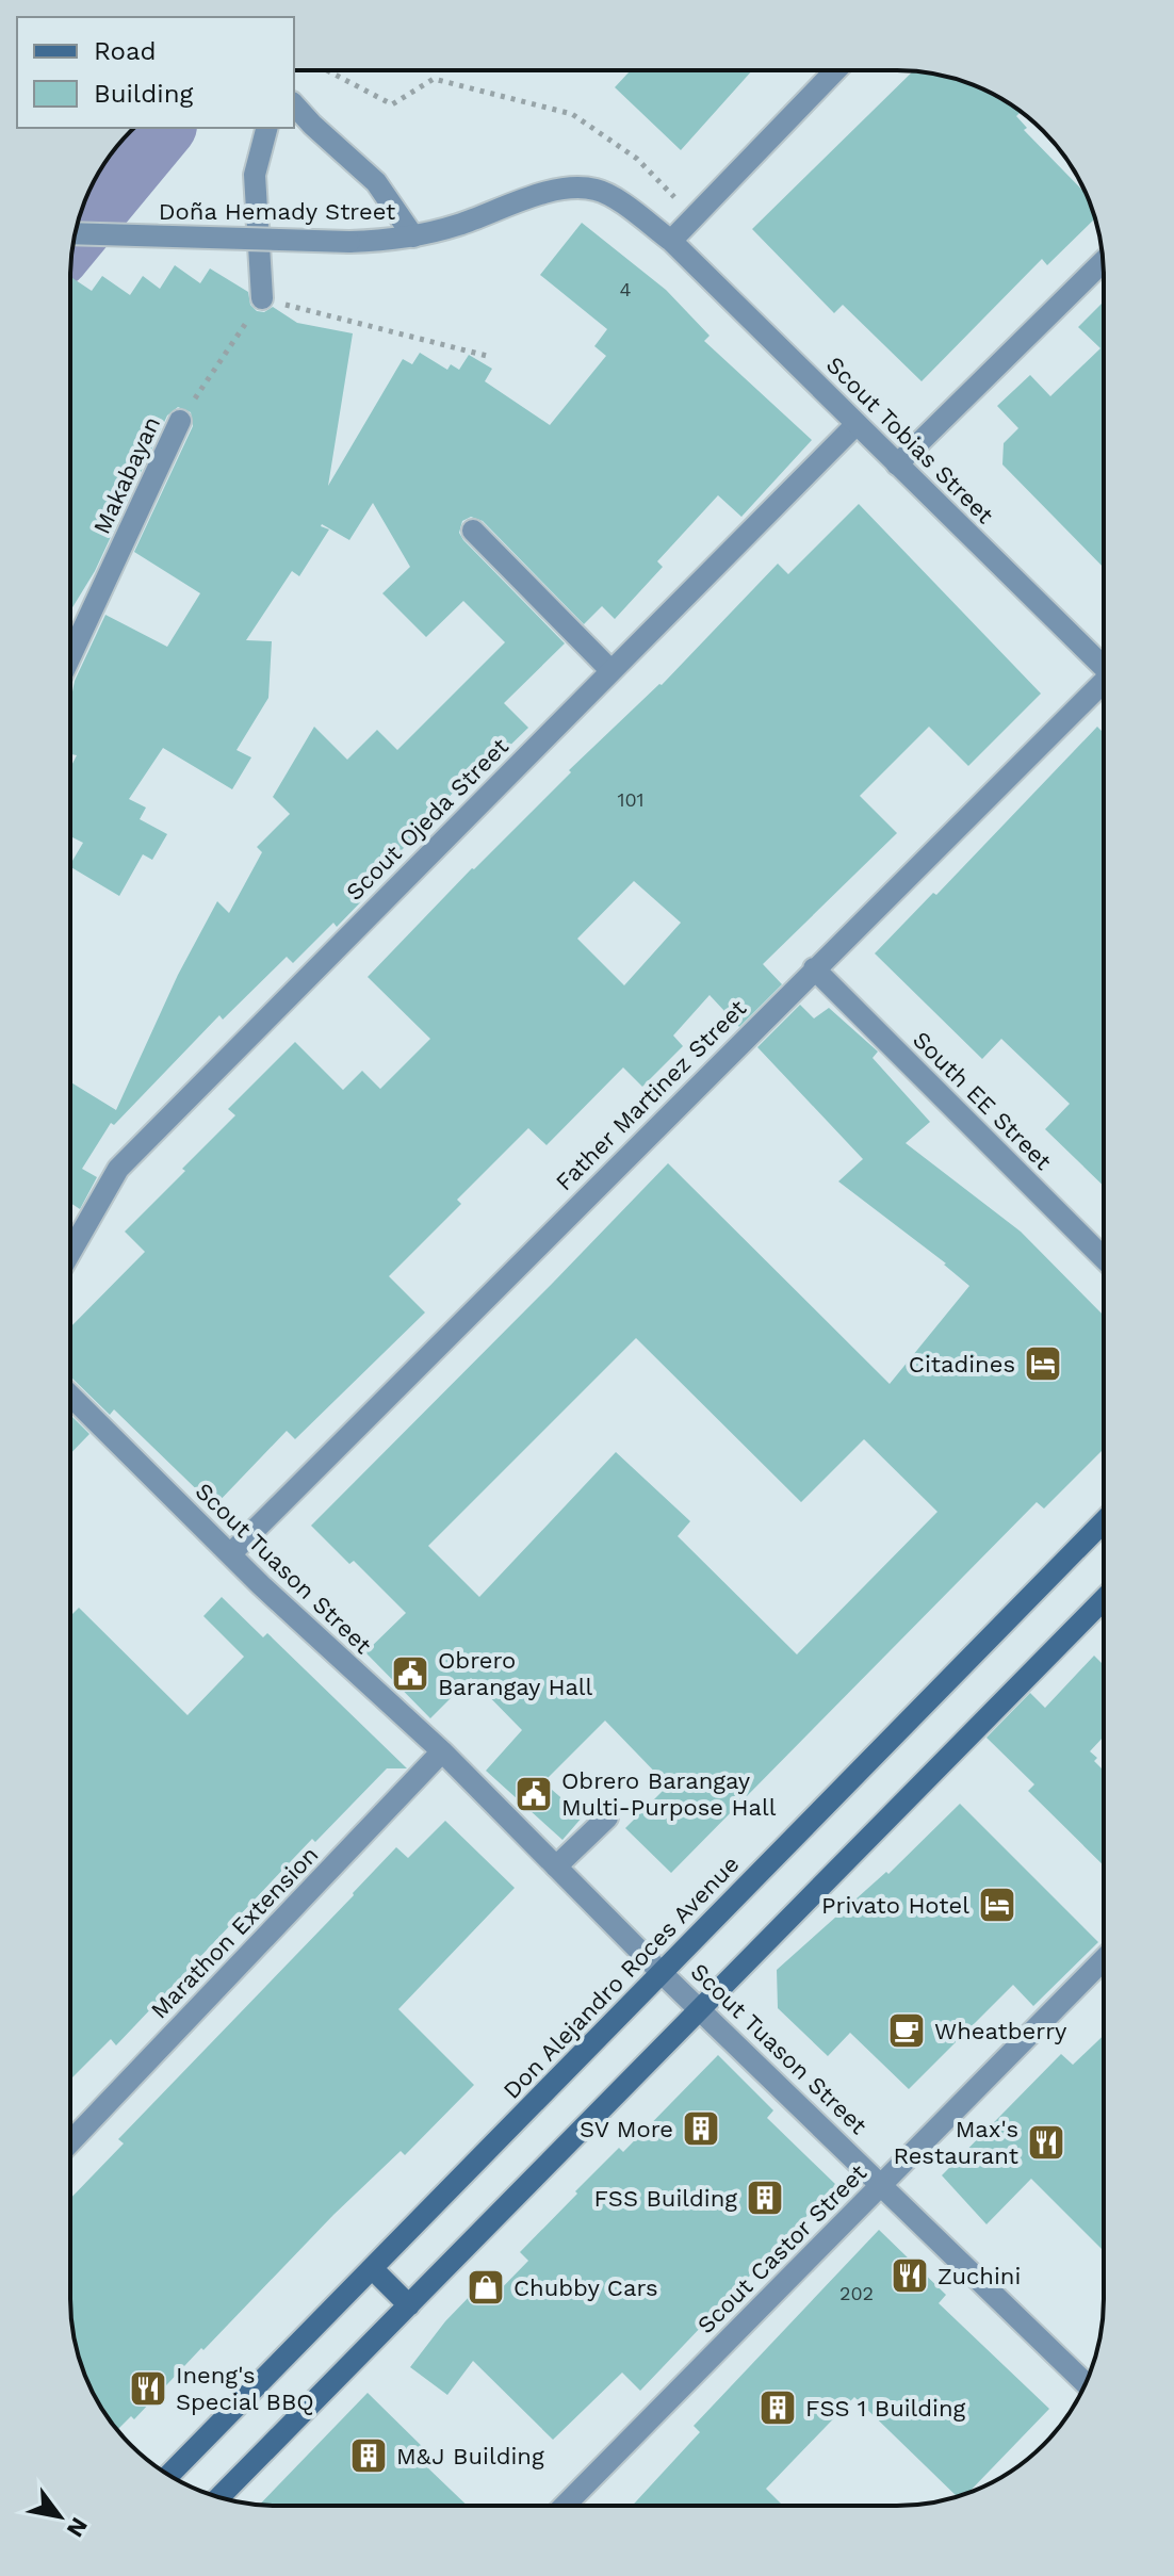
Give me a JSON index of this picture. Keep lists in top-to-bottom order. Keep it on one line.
{"streets":{"main road":["Don Alejandro Roces Avenue"],"street":["Doña Hemady Street","Scout Tobias Street","Makabayan","Scout Ojeda Street","Father Martinez Street","South EE Street","Scout Tuason Street","Marathon Extension","Scout Castor Street"]},"crossings":[["Doña Hemady Street","Scout Tobias Street"],["Scout Tobias Street","Scout Ojeda Street"],["Father Martinez Street","South EE Street"],["Father Martinez Street","Scout Tuason Street"],["Scout Tuason Street","Marathon Extension"],["Scout Tuason Street","Don Alejandro Roces Avenue"],["Scout Tuason Street","Scout Castor Street"]],"places":{"hotel":["Citadines","Privato Hotel"],"public building":["Obrero Barangay Hall","Obrero Barangay Multi-Purpose Hall"],"cafe":["Wheatberry"],"building":["SV More","FSS Building","FSS 1 Building","M&J Building"],"restaurant":["Max's Restaurant","Zuchini","Ineng's Special BBQ"],"shop":["Chubby Cars"]},"house_numbers":["4","101","202"],"legend":["Road","Building"],"north":"bottom right"}
